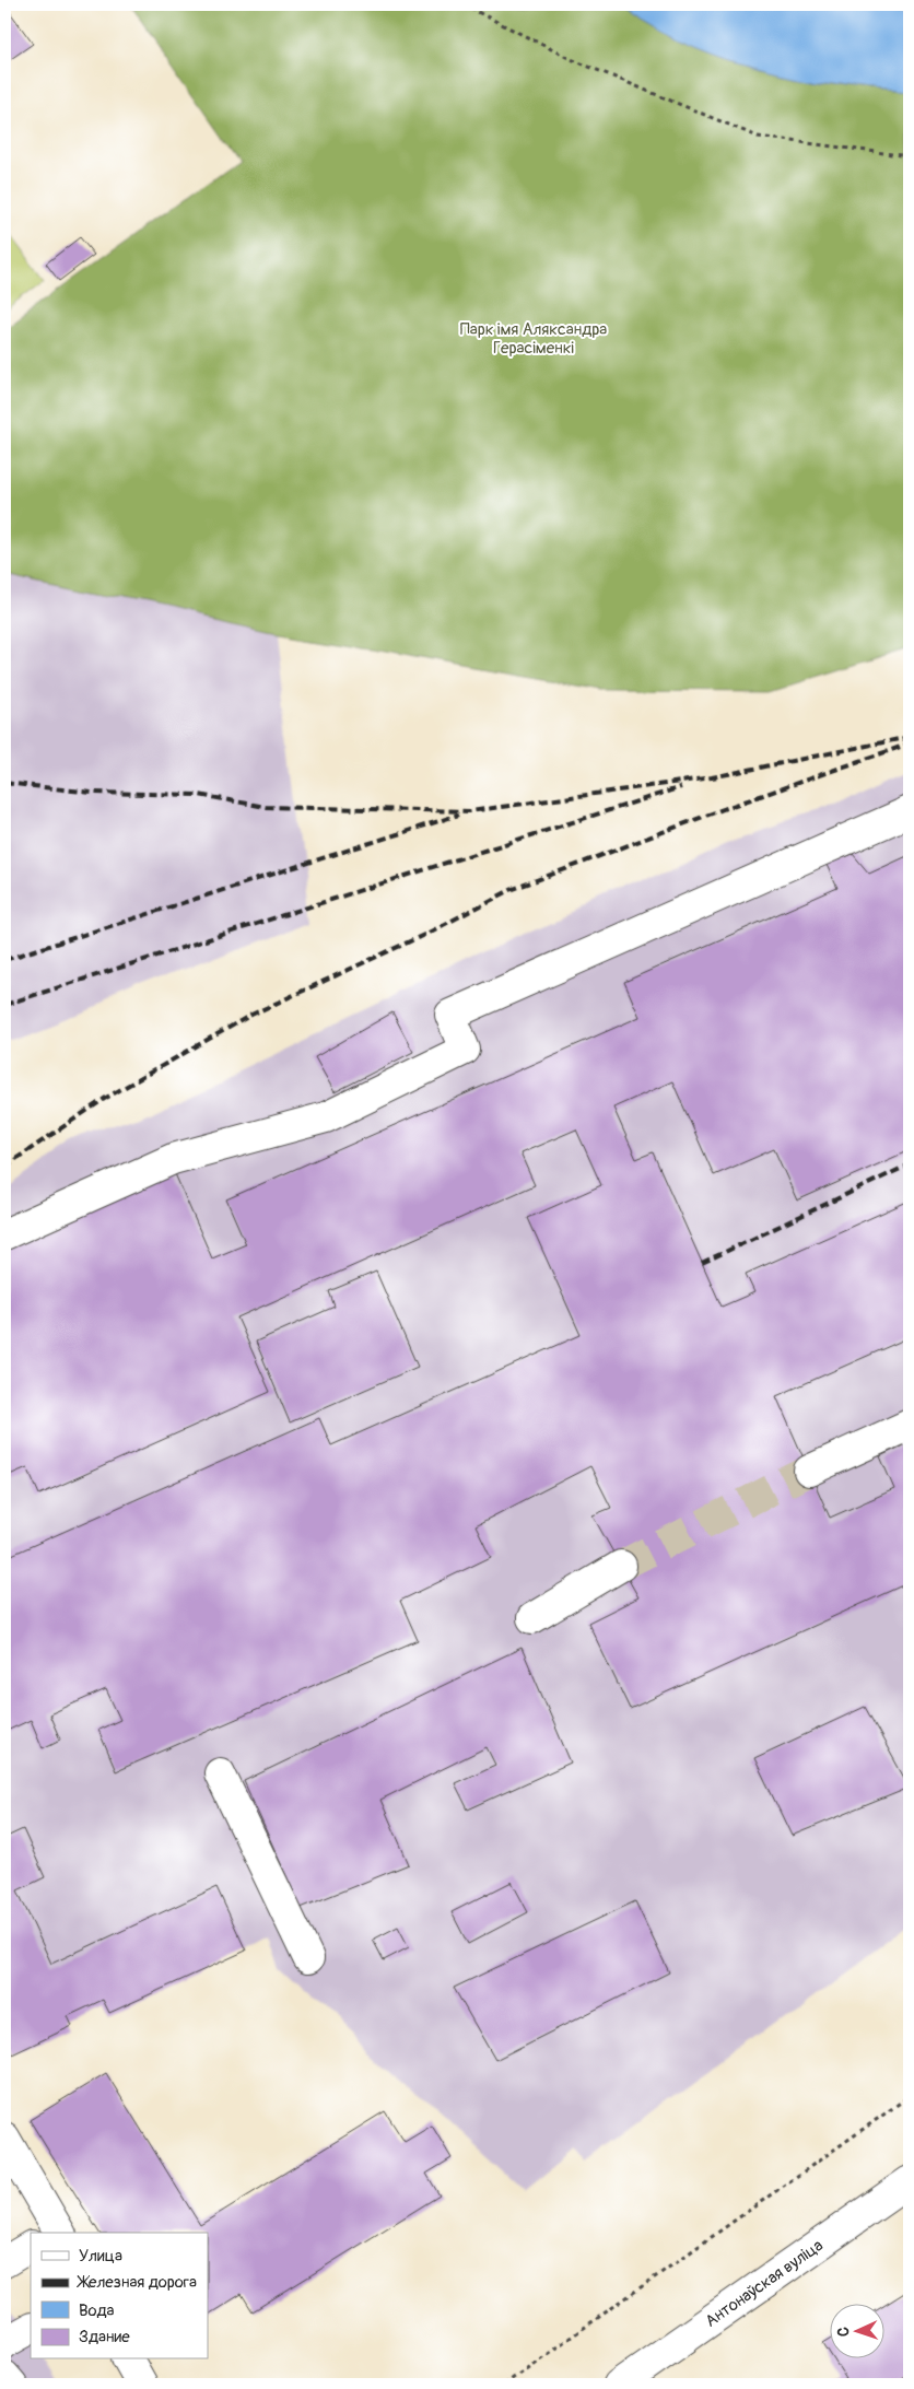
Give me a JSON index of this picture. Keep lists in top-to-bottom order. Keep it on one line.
{"streets":{"street":["Антонаўская вуліца"]},"parks":["Парк імя Аляксандра Герасіменкі"],"legend":["Улица","Железная дорога","Вода","Здание"],"north":"left"}
